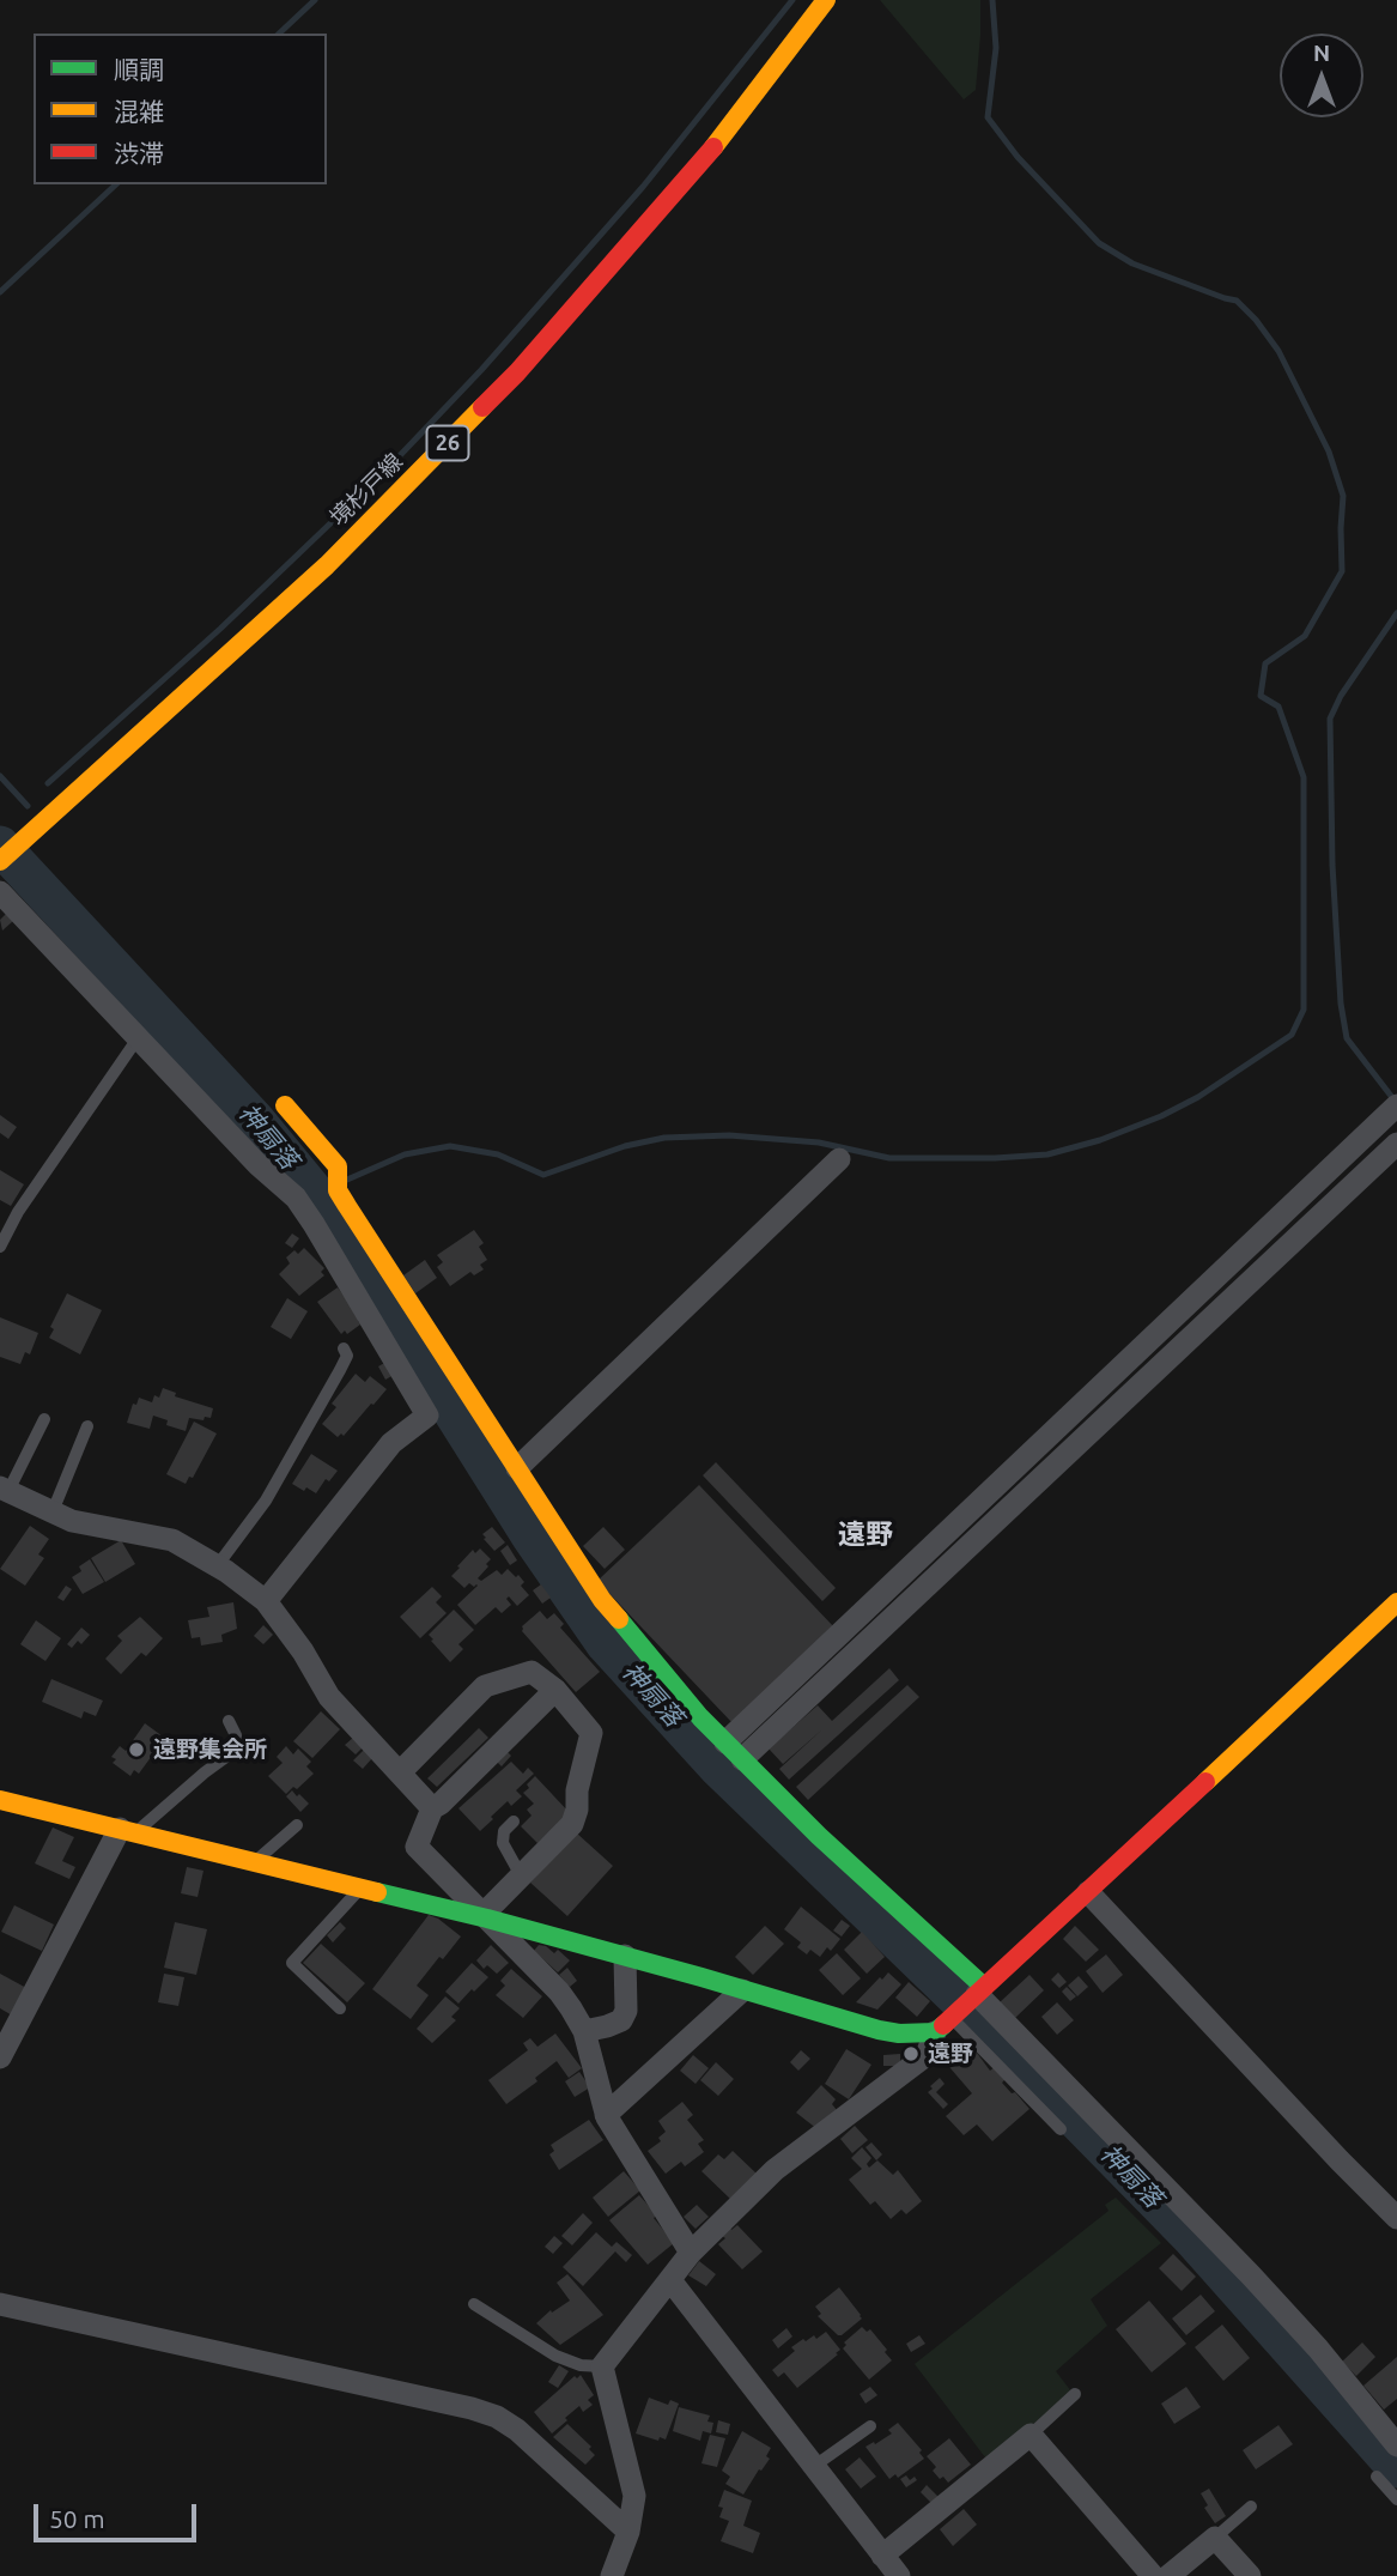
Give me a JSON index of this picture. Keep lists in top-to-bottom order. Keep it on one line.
{"streets":{"street":["26","境杉戸線"]},"districts":["遠野"],"water":["神扇落"],"places":["遠野集会所","遠野"],"legend":["順調","混雑","渋滞"],"scale_bar":"50 m","north":"top"}
